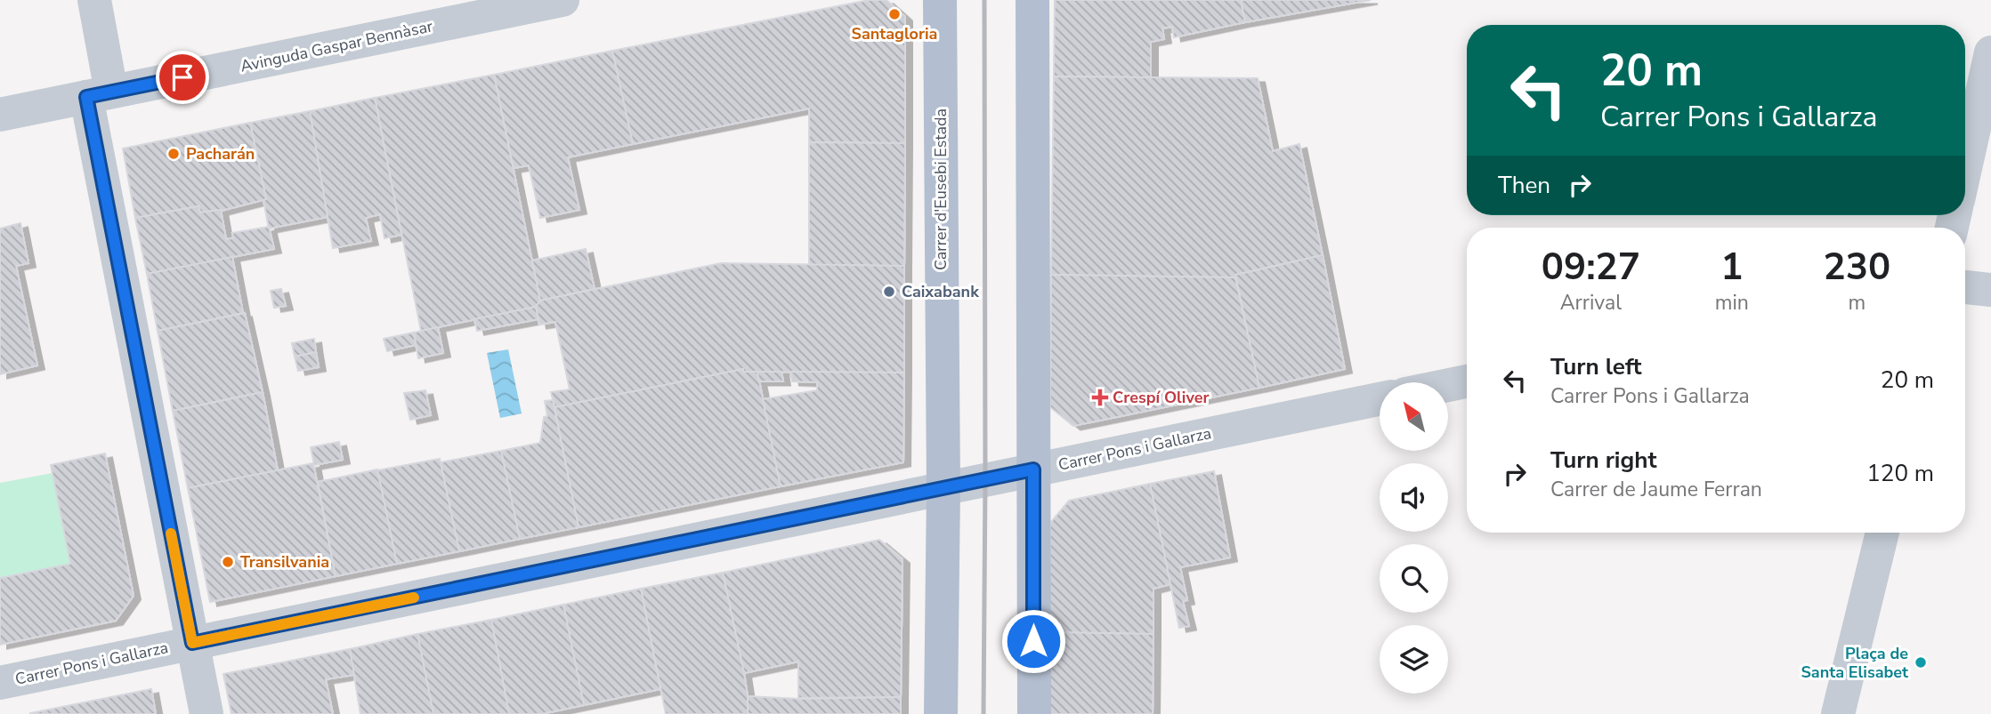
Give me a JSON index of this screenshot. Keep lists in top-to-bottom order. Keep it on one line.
{"streets":{"main road":["Carrer d'Eusebi Estada"],"street":["Avinguda Gaspar Bennàsar","Carrer Pons i Gallarza"]},"crossings":[["Carrer d'Eusebi Estada","Carrer Pons i Gallarza"]],"places":{"other":["Santagloria","Pacharán","Caixabank","Transilvania","Plaça de Santa Elisabet"],"health":["Crespí Oliver"]},"north":"top left","page":{"turn":["20 m","Carrer Pons i Gallarza"],"then":"Then","eta":["09:27","Arrival","1","min","230","m"],"list":[{"name":"Turn left","note":"Carrer Pons i Gallarza","value":"20 m"},{"name":"Turn right","note":"Carrer de Jaume Ferran","value":"120 m"}]}}
